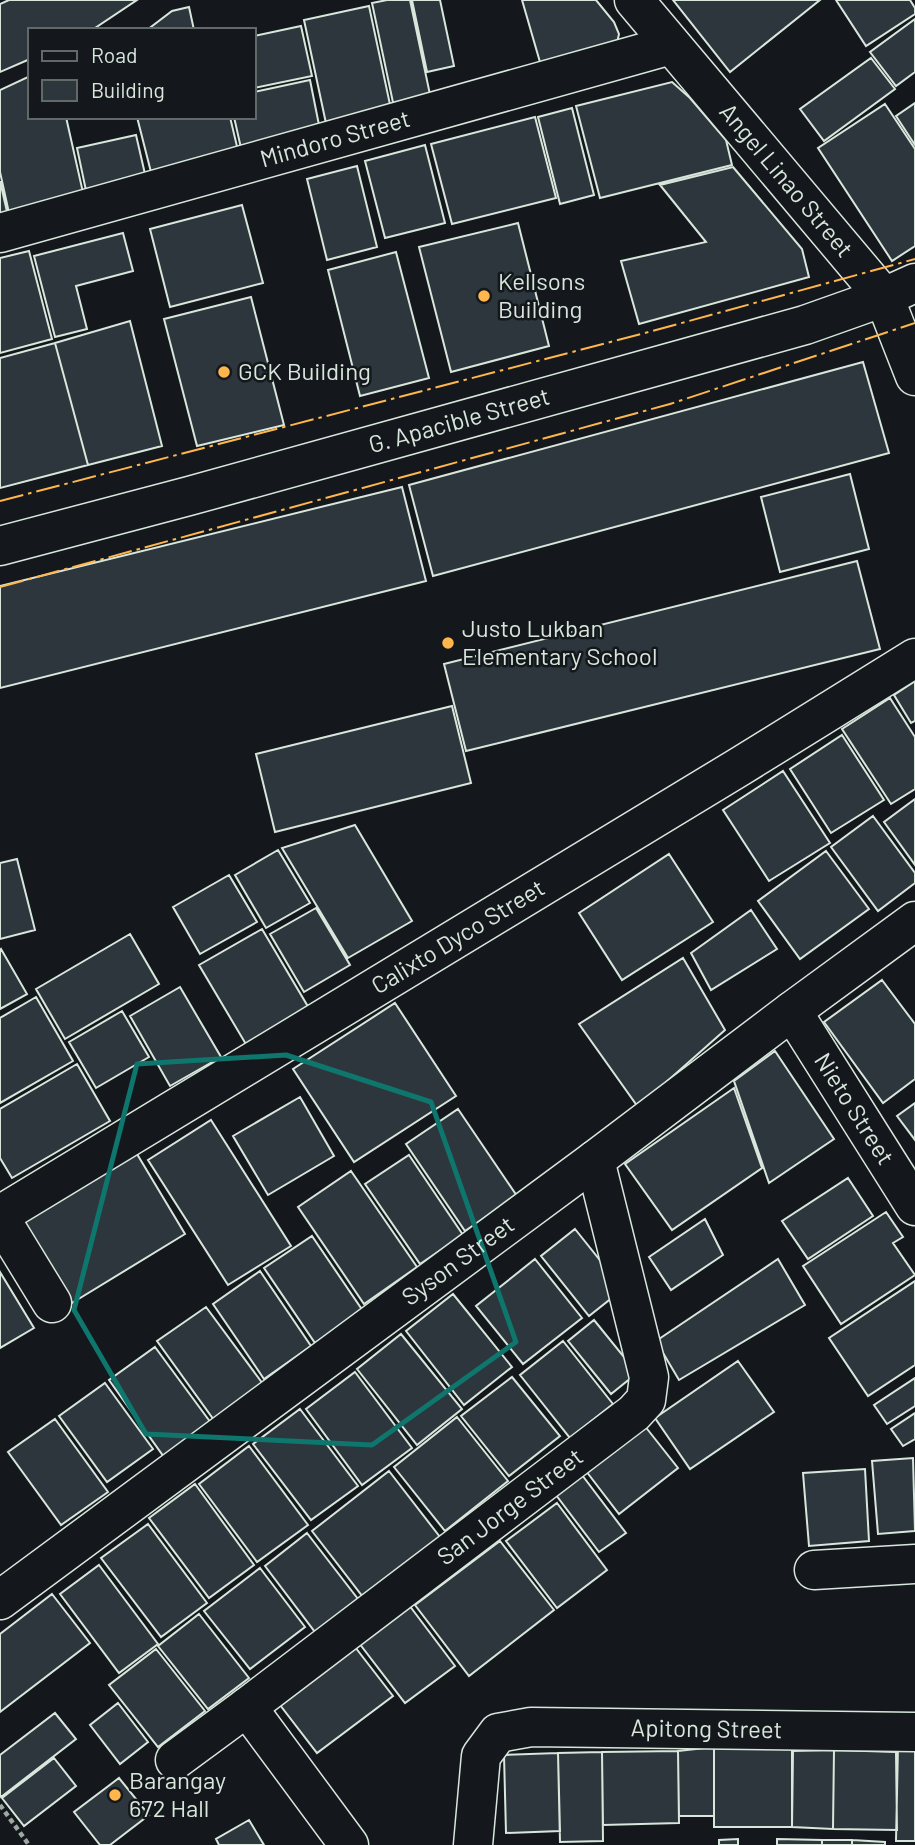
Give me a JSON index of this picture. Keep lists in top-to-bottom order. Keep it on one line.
{"streets":{"street":["Mindoro Street","Angel Linao Street","G. Apacible Street","Calixto Dyco Street","Nieto Street","Syson Street","San Jorge Street","Apitong Street"]},"crossings":[["Mindoro Street","Angel Linao Street"],["Angel Linao Street","G. Apacible Street"],["Nieto Street","Syson Street"],["Syson Street","San Jorge Street"]],"places":["Kellsons Building","GCK Building","Justo Lukban Elementary School","Barangay 672 Hall"],"legend":["Road","Building"]}
